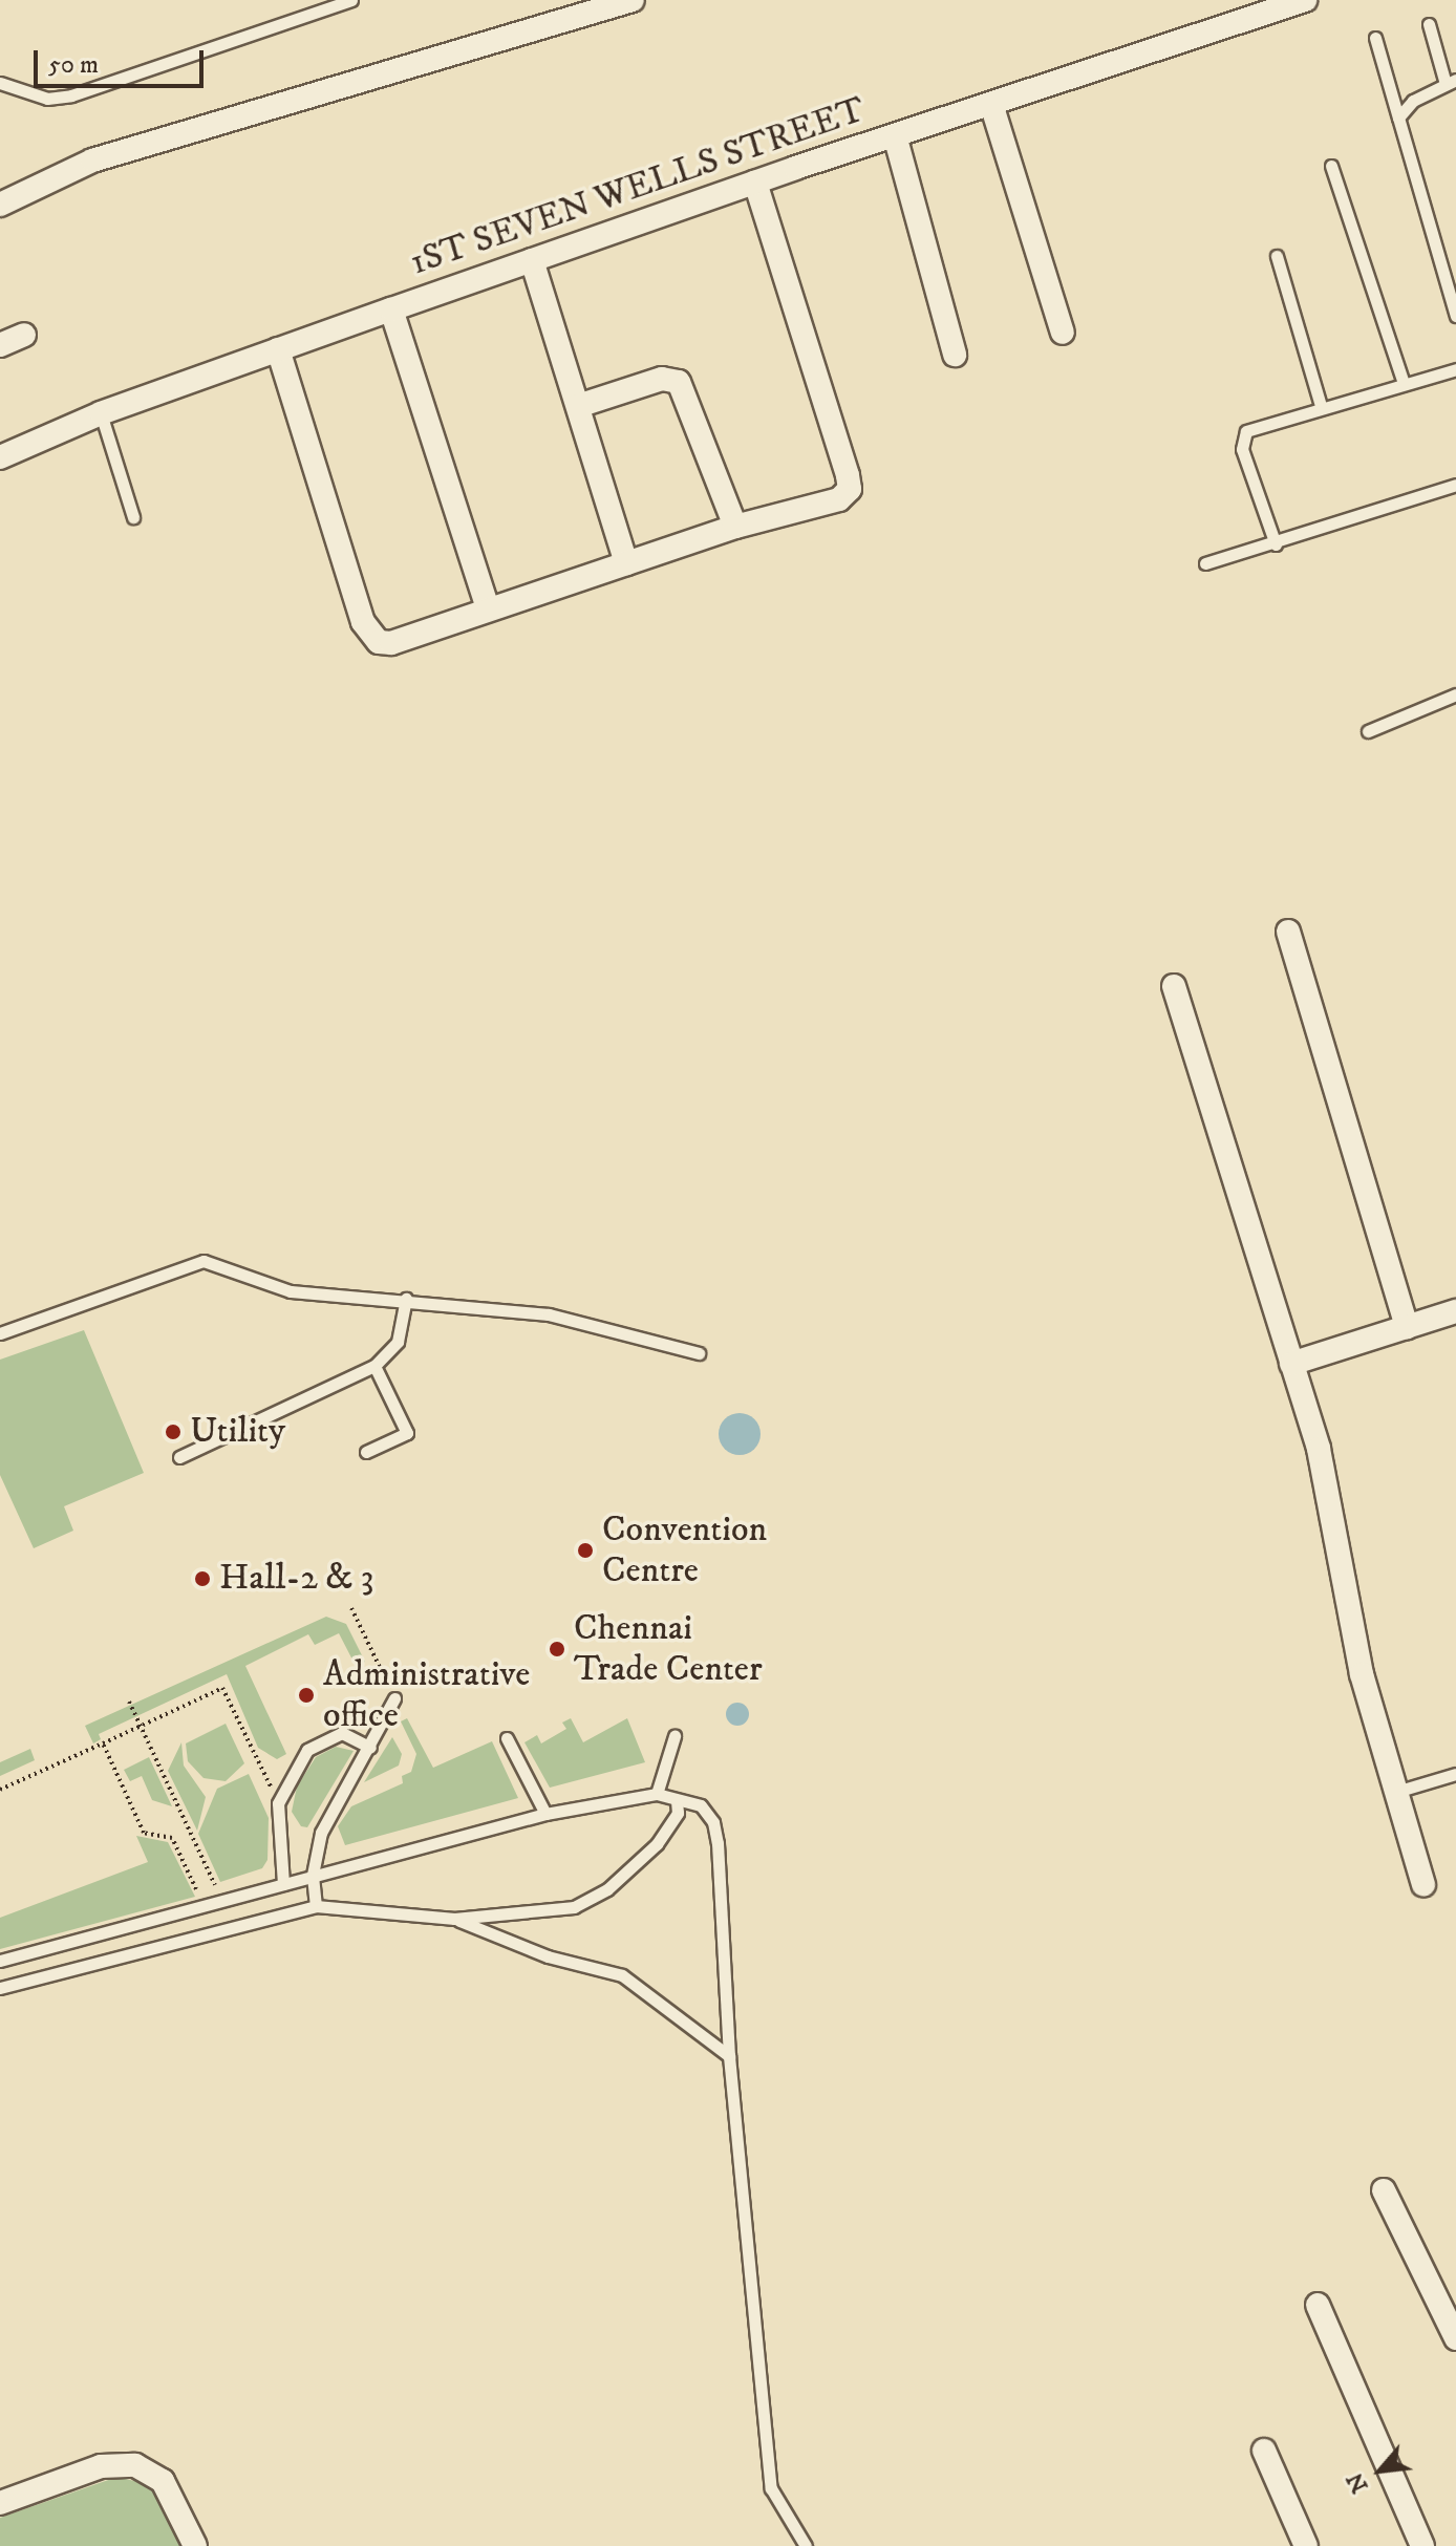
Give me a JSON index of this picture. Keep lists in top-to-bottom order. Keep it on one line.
{"streets":{"street":["1ST SEVEN WELLS STREET"]},"places":["Utility","Convention Centre","Hall-2 & 3","Chennai Trade Center","Administrative office"],"scale_bar":"50 m","north":"bottom left"}
